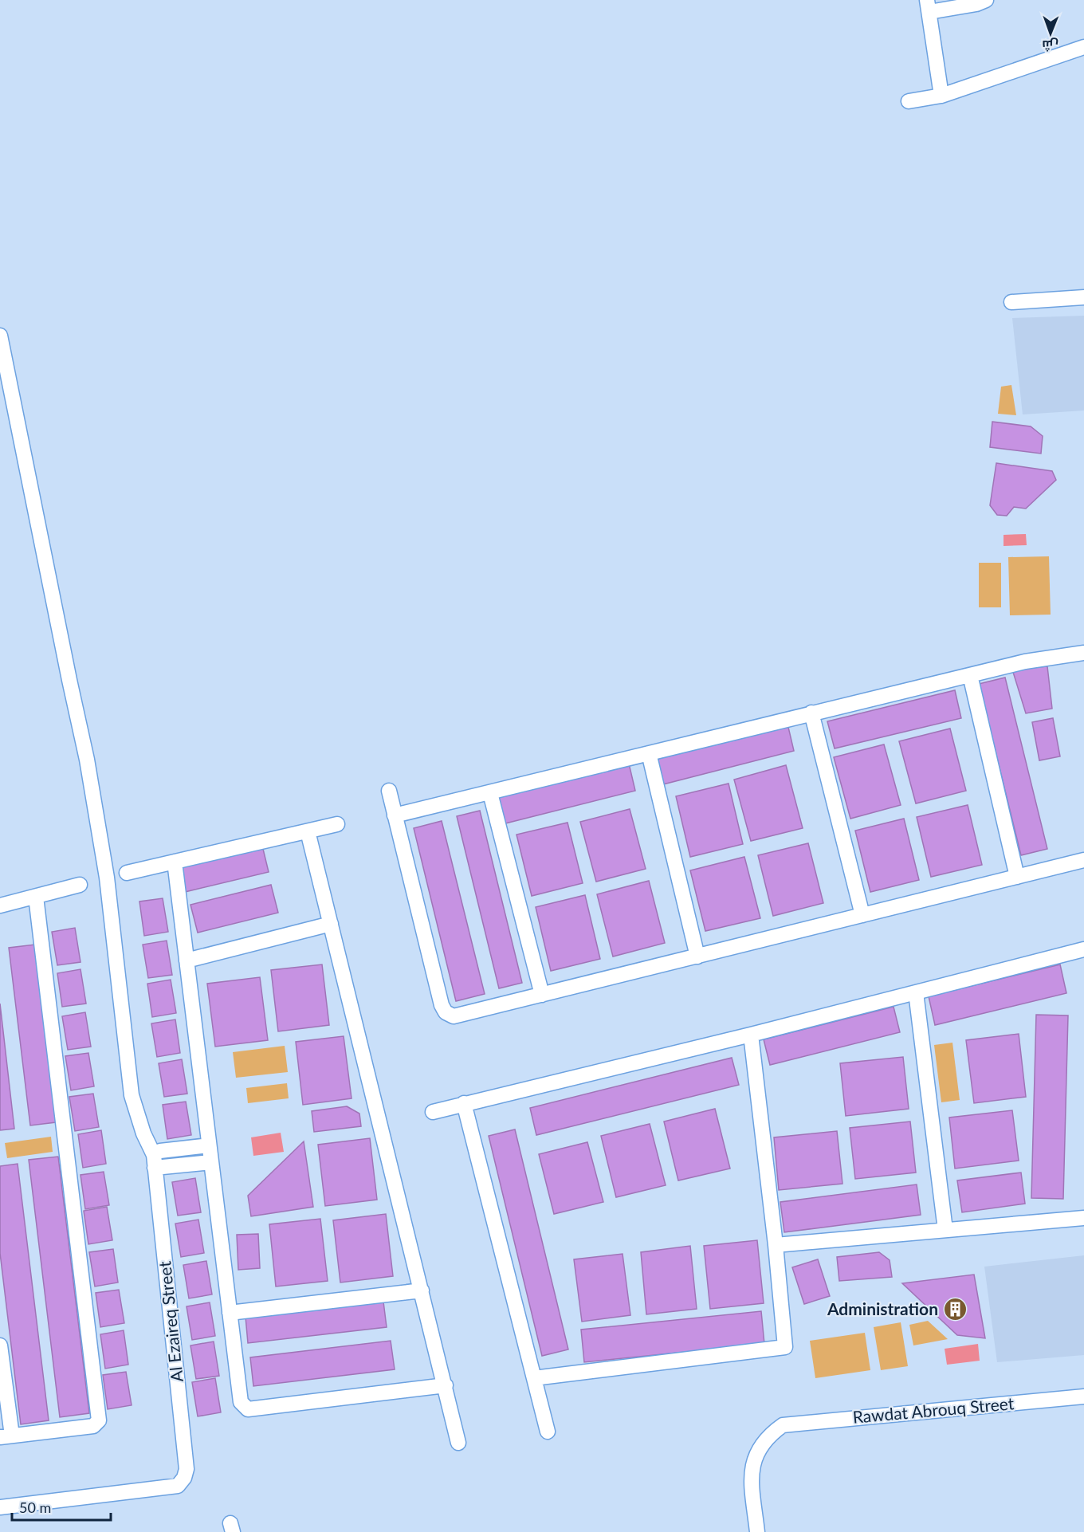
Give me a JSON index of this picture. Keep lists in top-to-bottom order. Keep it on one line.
{"streets":{"street":["Al Ezaireq Street","Rawdat Abrouq Street"]},"places":{"building":["Administration"]},"scale_bar":"50 m","north":"bottom"}
